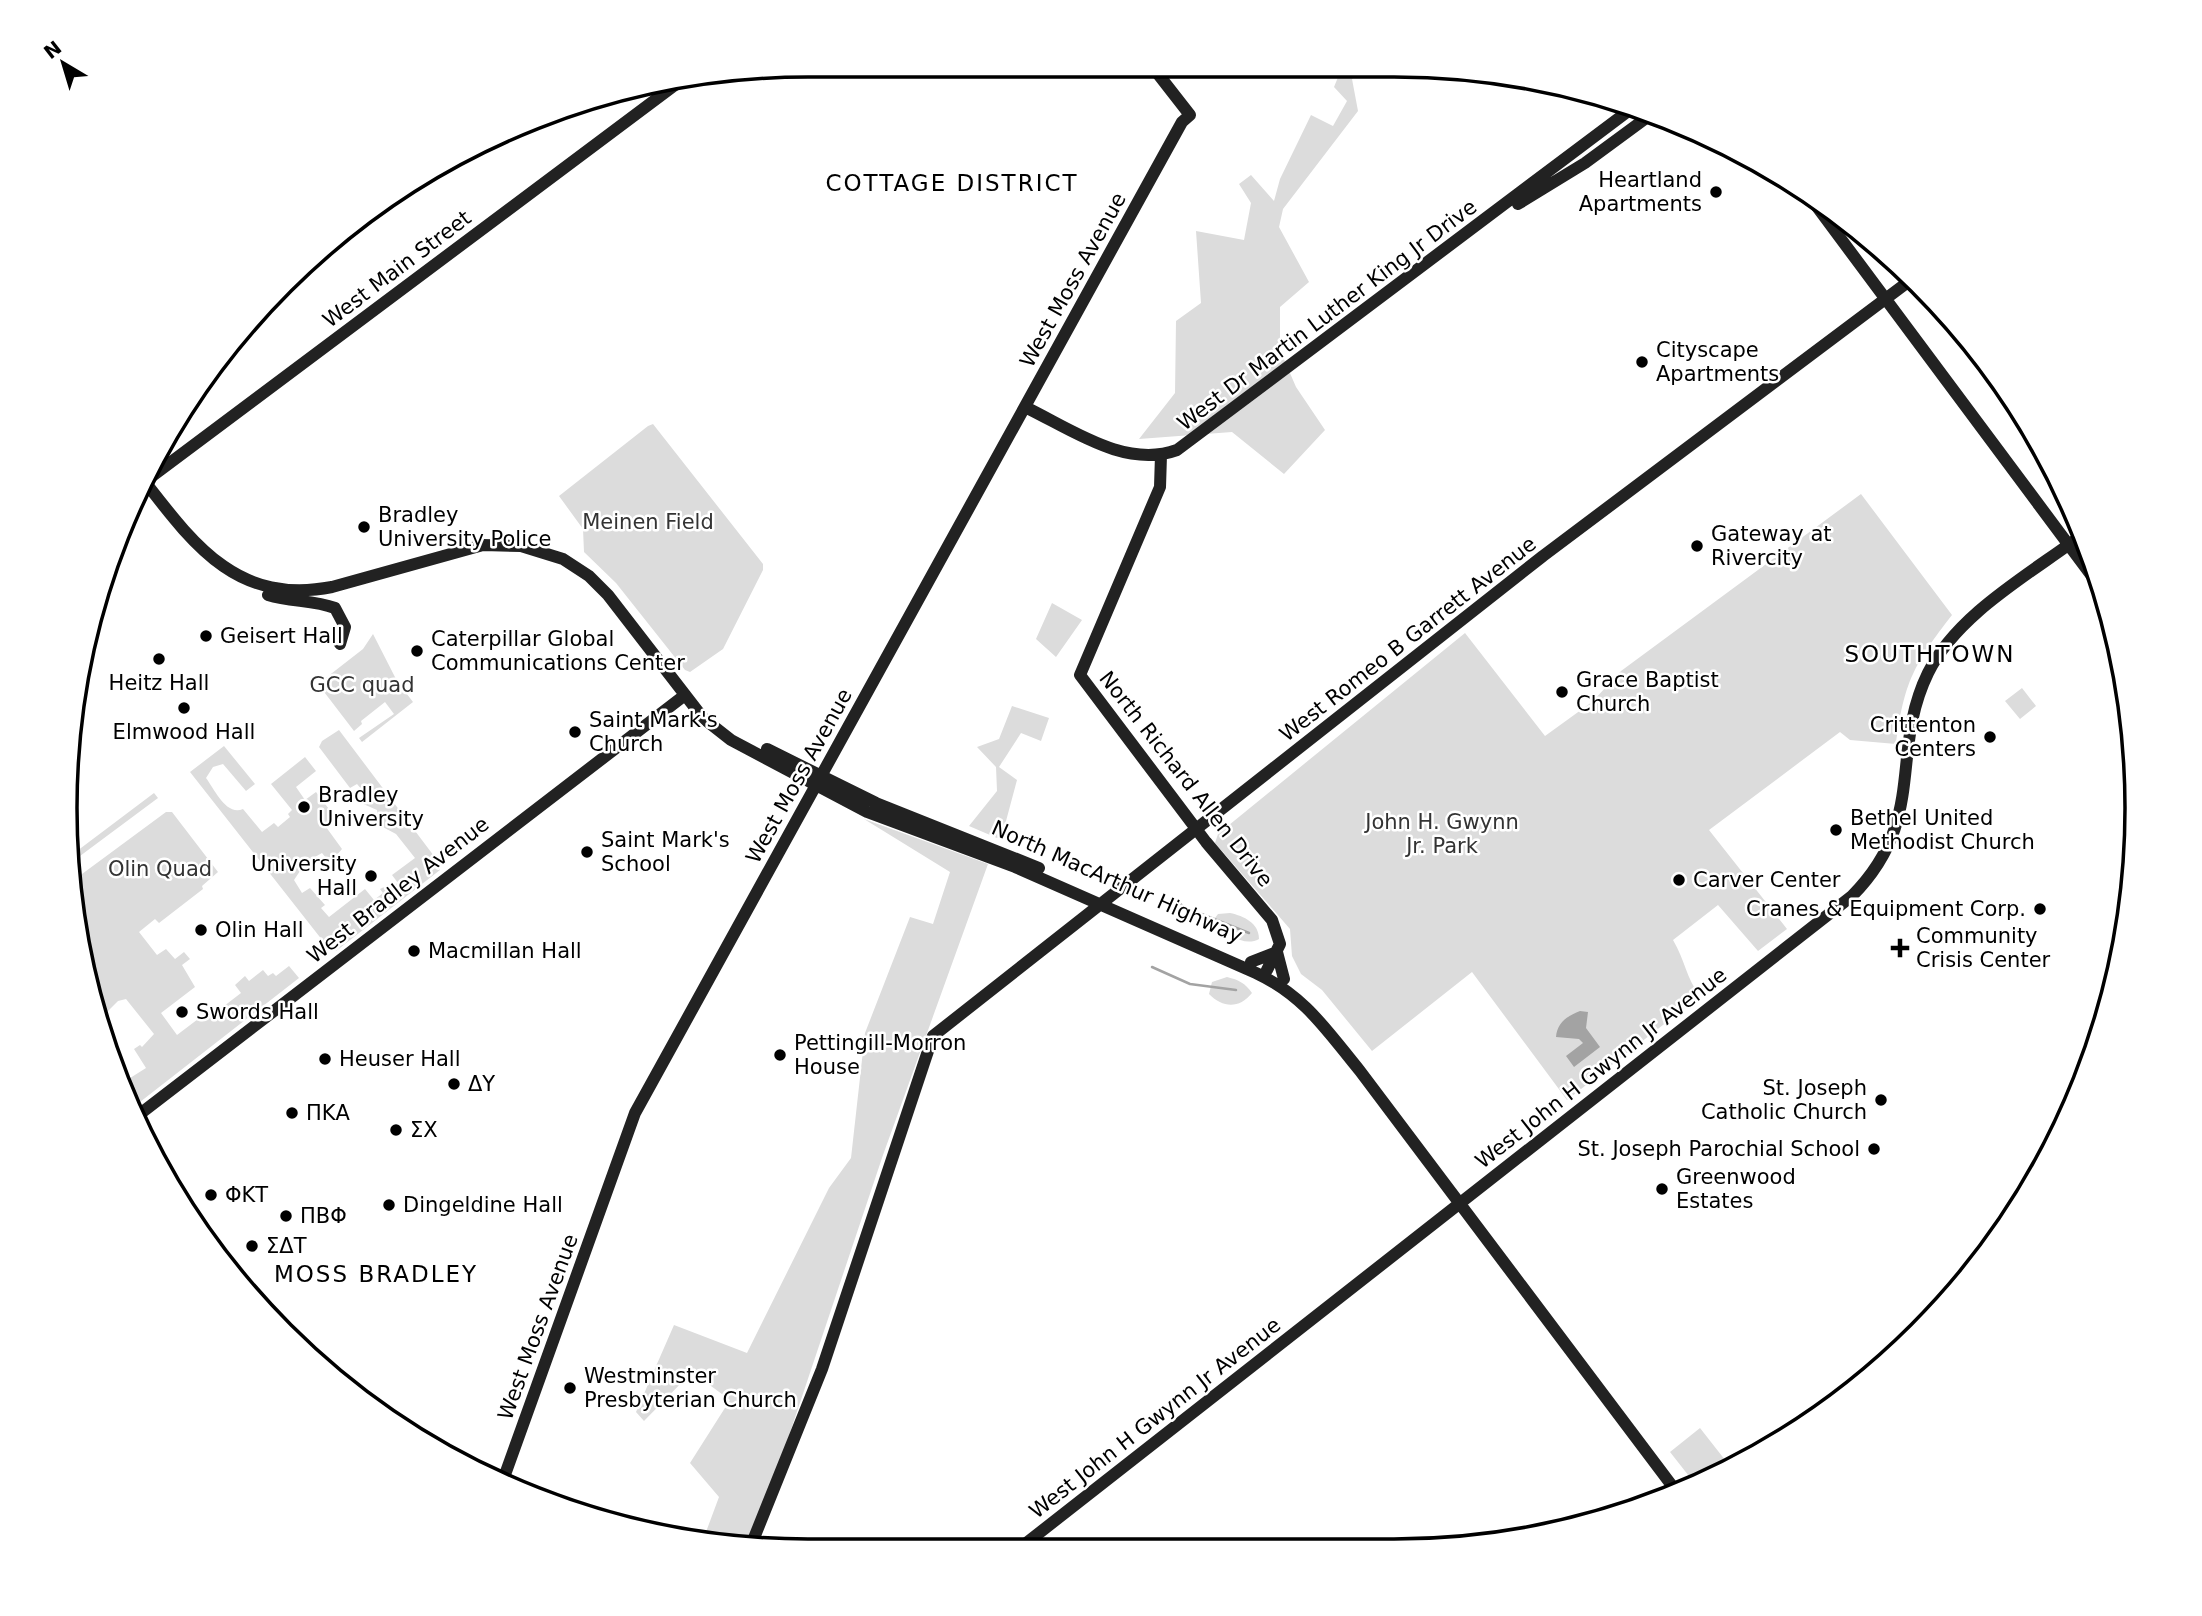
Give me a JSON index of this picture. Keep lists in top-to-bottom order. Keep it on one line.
{"streets":{"street":["West Main Street","West Moss Avenue","West Dr Martin Luther King Jr Drive","West Romeo B Garrett Avenue","North Richard Allen Drive","North MacArthur Highway","West Bradley Avenue","West John H Gwynn Jr Avenue"]},"crossings":[["West Moss Avenue","North MacArthur Highway"],["West Dr Martin Luther King Jr Drive","North Richard Allen Drive"],["West Romeo B Garrett Avenue","North Richard Allen Drive"],["North Richard Allen Drive","North MacArthur Highway"],["North MacArthur Highway","West Bradley Avenue"],["North MacArthur Highway","West John H Gwynn Jr Avenue"]],"districts":["COTTAGE DISTRICT","SOUTHTOWN","MOSS BRADLEY"],"parks":["Meinen Field","GCC quad","John H. Gwynn Jr. Park","Olin Quad"],"places":{"other":["Heartland Apartments","Cityscape Apartments","Bradley University Police","Gateway at Rivercity","Geisert Hall","Caterpillar Global Communications Center","Heitz Hall","Grace Baptist Church","Elmwood Hall","Saint Mark's Church","Crittenton Centers","Bradley University","Bethel United Methodist Church","Saint Mark's School","University Hall","Carver Center","Cranes & Equipment Corp.","Olin Hall","Macmillan Hall","Swords Hall","Pettingill-Morron House","Heuser Hall","ΔΥ","St. Joseph Catholic Church","ΠΚΑ","ΣΧ","St. Joseph Parochial School","Greenwood Estates","ΦΚΤ","Dingeldine Hall","ΠΒΦ","ΣΔΤ","Westminster Presbyterian Church"],"health":["Community Crisis Center"]},"north":"top left"}
